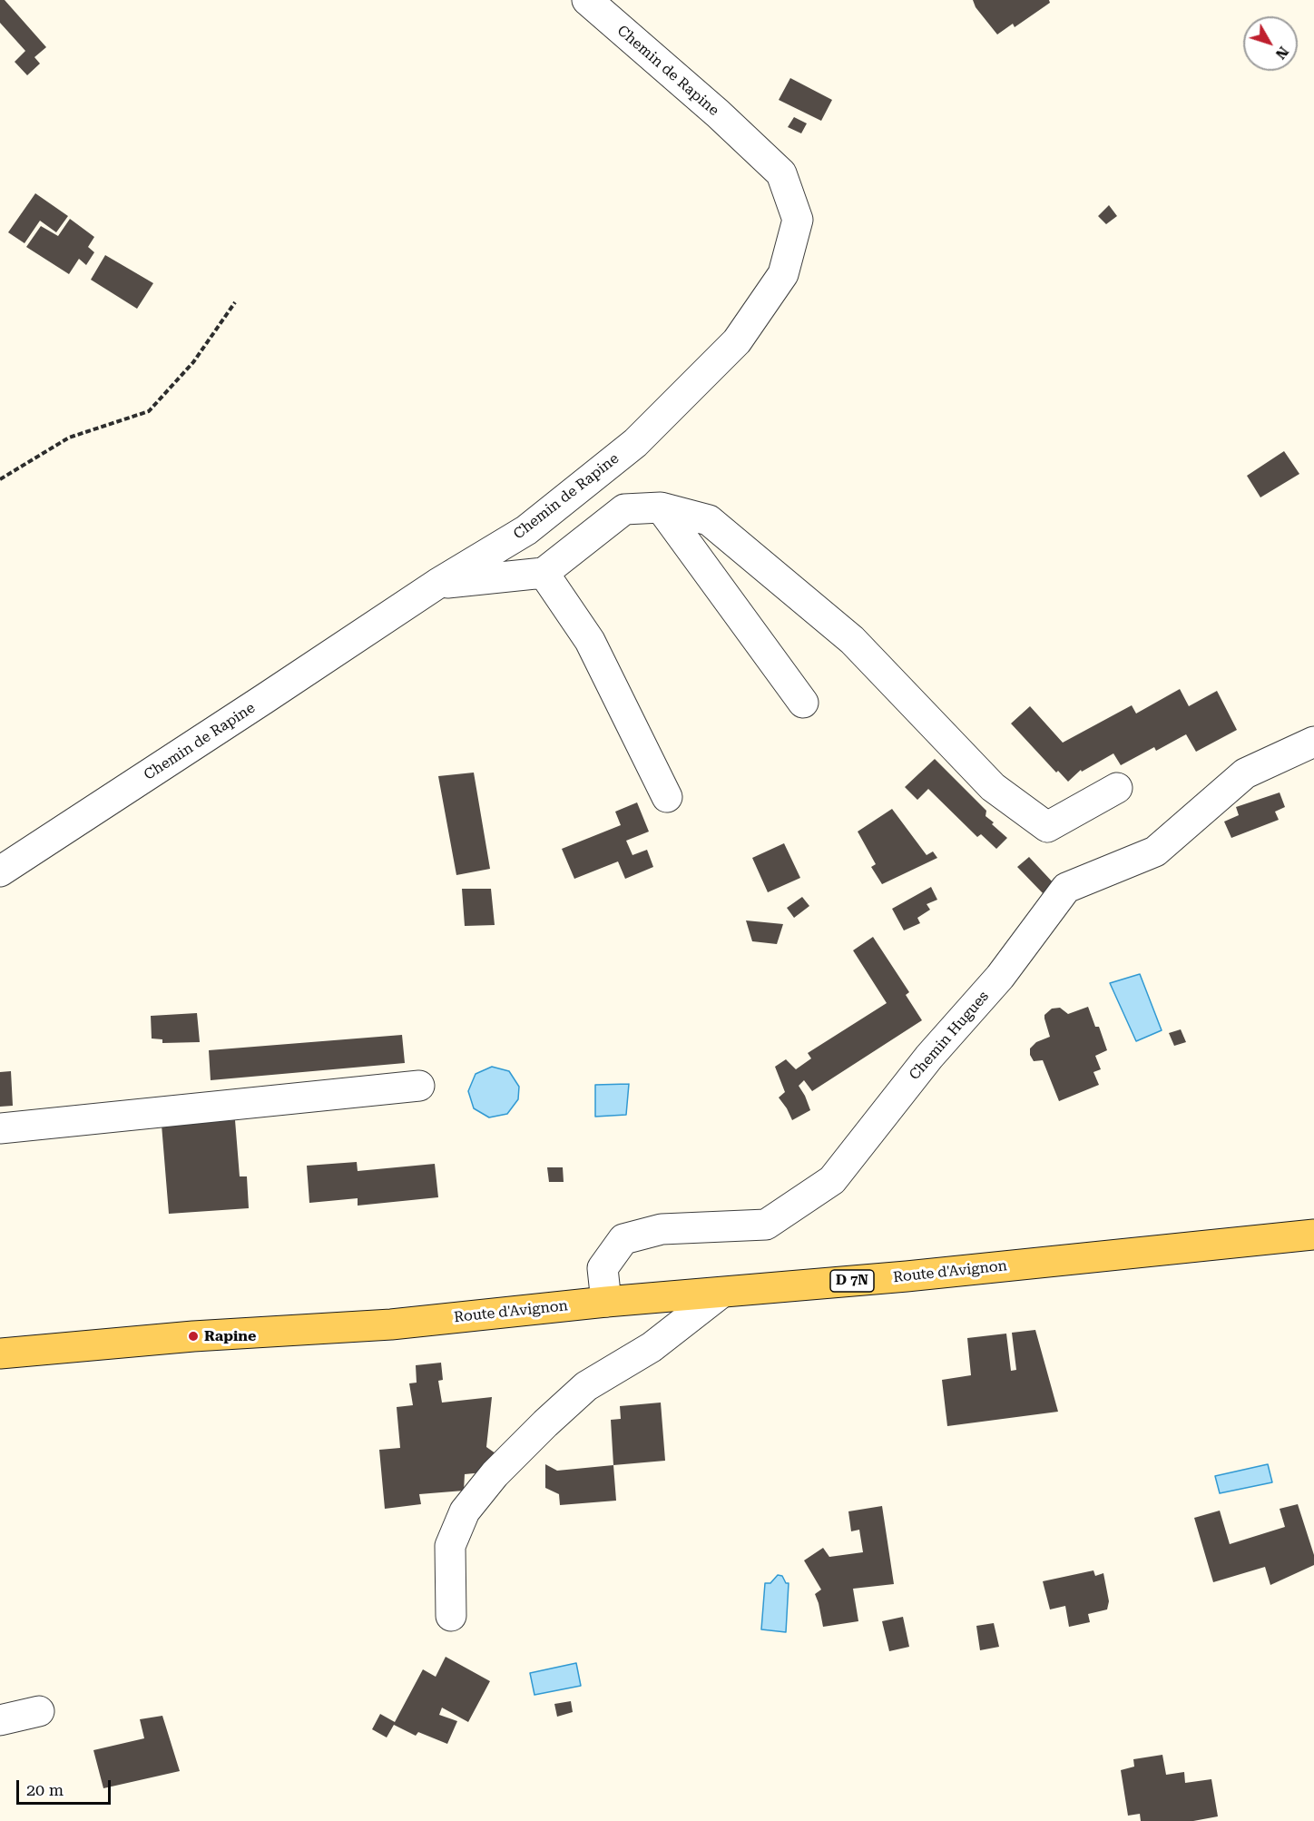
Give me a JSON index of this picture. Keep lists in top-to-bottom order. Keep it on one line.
{"streets":{"main road":["Route d'Avignon","D 7N"],"street":["Chemin de Rapine","Chemin Hugues"]},"crossings":[["Chemin Hugues","Route d'Avignon"]],"places":["Rapine"],"scale_bar":"20 m","north":"bottom right"}
